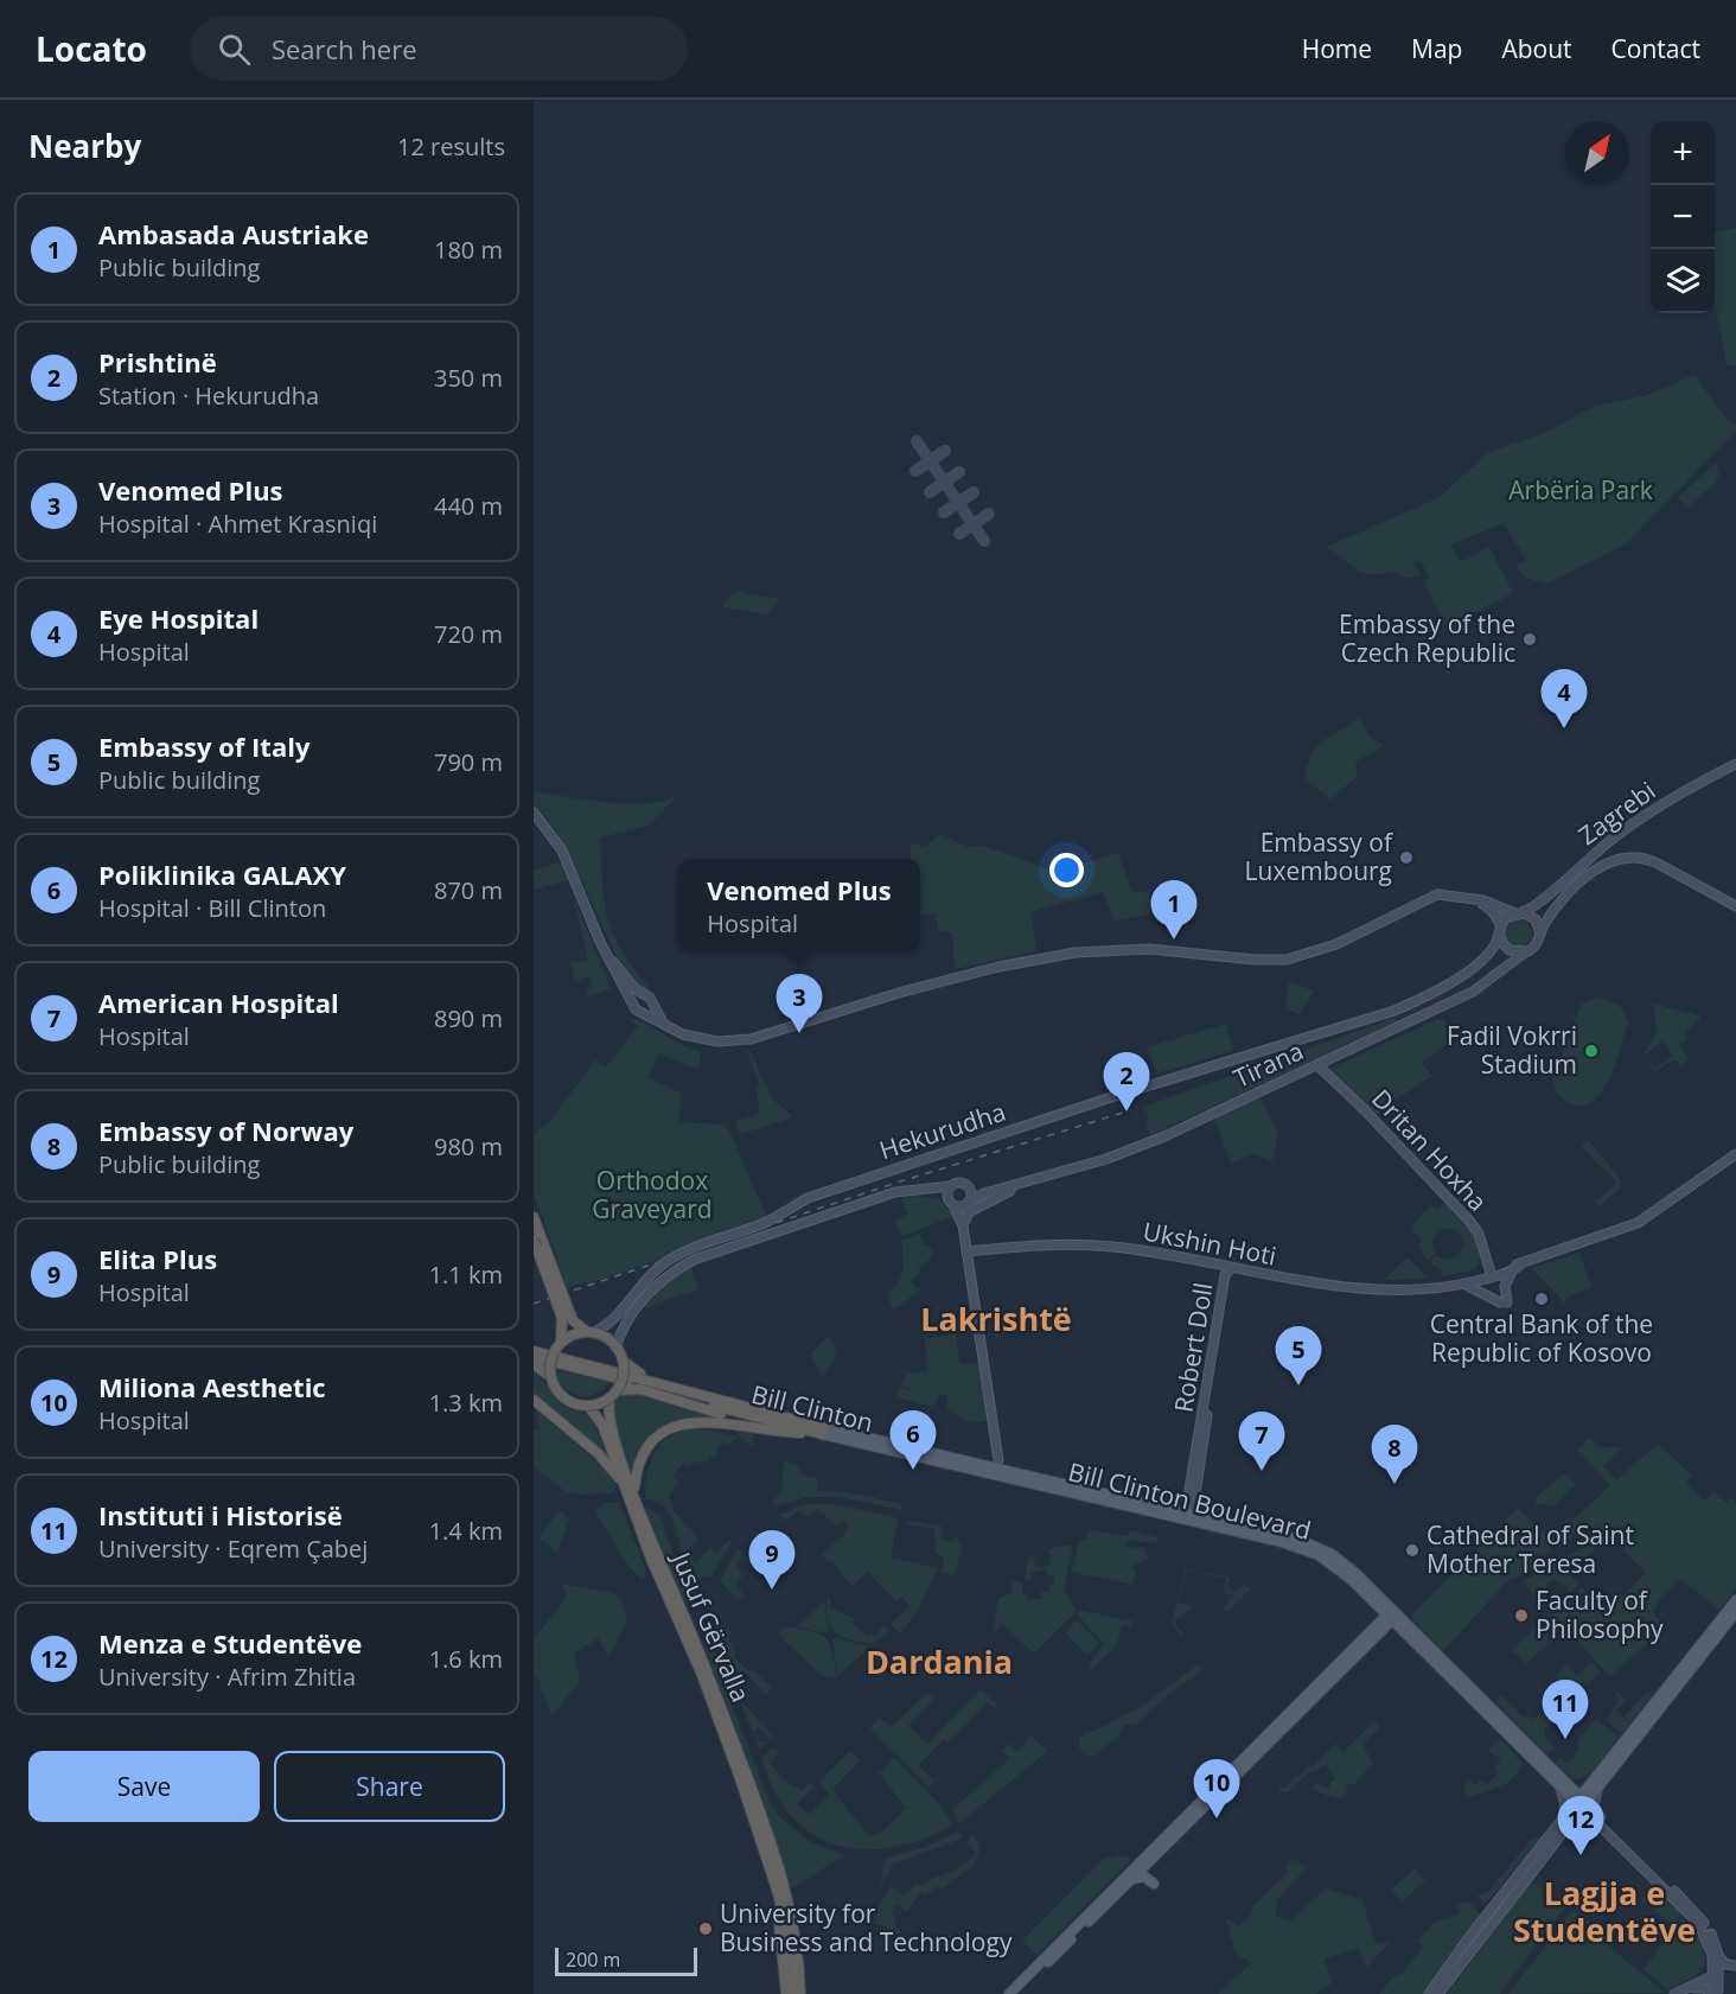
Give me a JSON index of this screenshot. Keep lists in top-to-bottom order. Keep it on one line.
{"streets":{"highway":["Bill Clinton","Jusuf Gërvalla"],"main road":["Zagrebi","Tirana","Hekurudha","Dritan Hoxha","Ukshin Hoti","Robert Doll","Bill Clinton Boulevard"]},"crossings":[["Zagrebi","Tirana"],["Zagrebi","Hekurudha"],["Tirana","Hekurudha"],["Tirana","Dritan Hoxha"],["Hekurudha","Jusuf Gërvalla"],["Dritan Hoxha","Ukshin Hoti"],["Ukshin Hoti","Robert Doll"],["Robert Doll","Bill Clinton Boulevard"],["Bill Clinton","Bill Clinton Boulevard"]],"districts":["Lakrishtë","Dardania","Lagjja e Studentëve"],"parks":["Arbëria Park","Orthodox Graveyard"],"places":["Embassy of the Czech Republic","Embassy of Luxembourg","Fadil Vokrri Stadium","Central Bank of the Republic of Kosovo","Cathedral of Saint Mother Teresa","Faculty of Philosophy","University for Business and Technology"],"scale_bar":"200 m","north":"top right","page":{"header":"Locato","search":"Search here","nav":["Home","Map","About","Contact"],"heading":["Nearby","12 results"],"map_buttons":["+","−"],"list":[{"mark":"1","name":"Ambasada Austriake","note":"Public building","value":"180 m"},{"mark":"2","name":"Prishtinë","note":"Station · Hekurudha","value":"350 m"},{"mark":"3","name":"Venomed Plus","note":"Hospital · Ahmet Krasniqi","value":"440 m"},{"mark":"4","name":"Eye Hospital","note":"Hospital","value":"720 m"},{"mark":"5","name":"Embassy of Italy","note":"Public building","value":"790 m"},{"mark":"6","name":"Poliklinika GALAXY","note":"Hospital · Bill Clinton","value":"870 m"},{"mark":"7","name":"American Hospital","note":"Hospital","value":"890 m"},{"mark":"8","name":"Embassy of Norway","note":"Public building","value":"980 m"},{"mark":"9","name":"Elita Plus","note":"Hospital","value":"1.1 km"},{"mark":"10","name":"Miliona Aesthetic","note":"Hospital","value":"1.3 km"},{"mark":"11","name":"Instituti i Historisë","note":"University · Eqrem Çabej","value":"1.4 km"},{"mark":"12","name":"Menza e Studentëve","note":"University · Afrim Zhitia","value":"1.6 km"}],"pins":["4","1","3","2","5","6","7","8","9","11","10","12"],"popup":["Venomed Plus","Hospital"],"buttons":["Save","Share"],"scale":"200 m"}}
